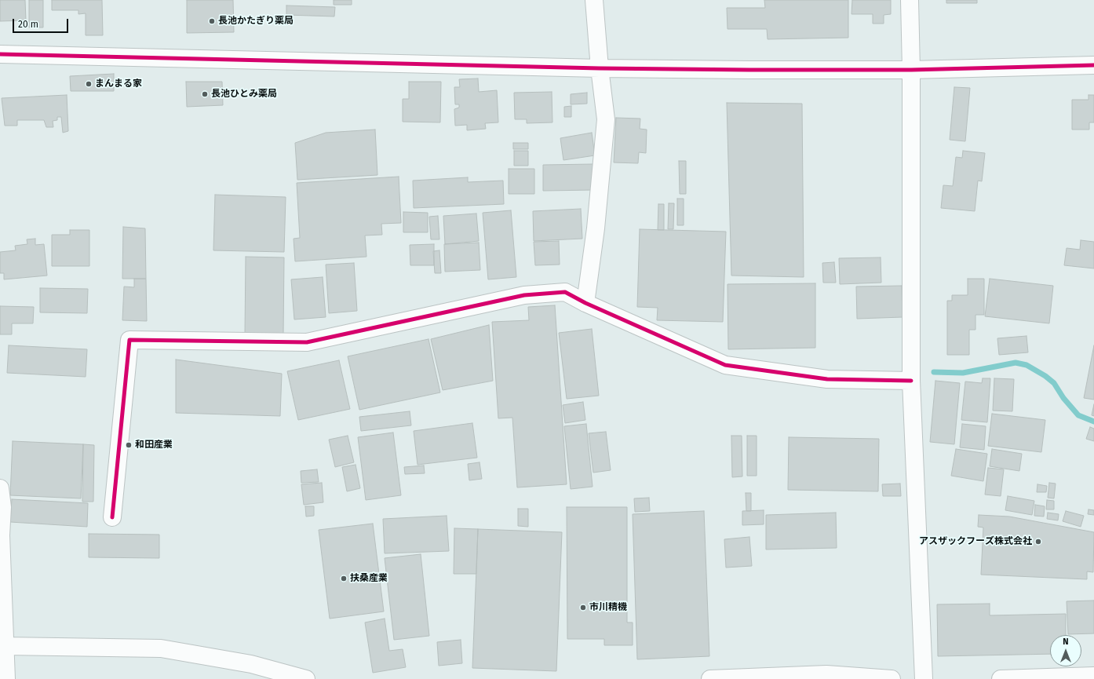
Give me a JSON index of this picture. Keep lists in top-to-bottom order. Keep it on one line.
{"places":["長池かたぎり薬局","まんまる家","長池ひとみ薬局","和田産業","アスザックフーズ株式会社","扶桑産業","市川精機"],"scale_bar":"20 m","north":"top"}
